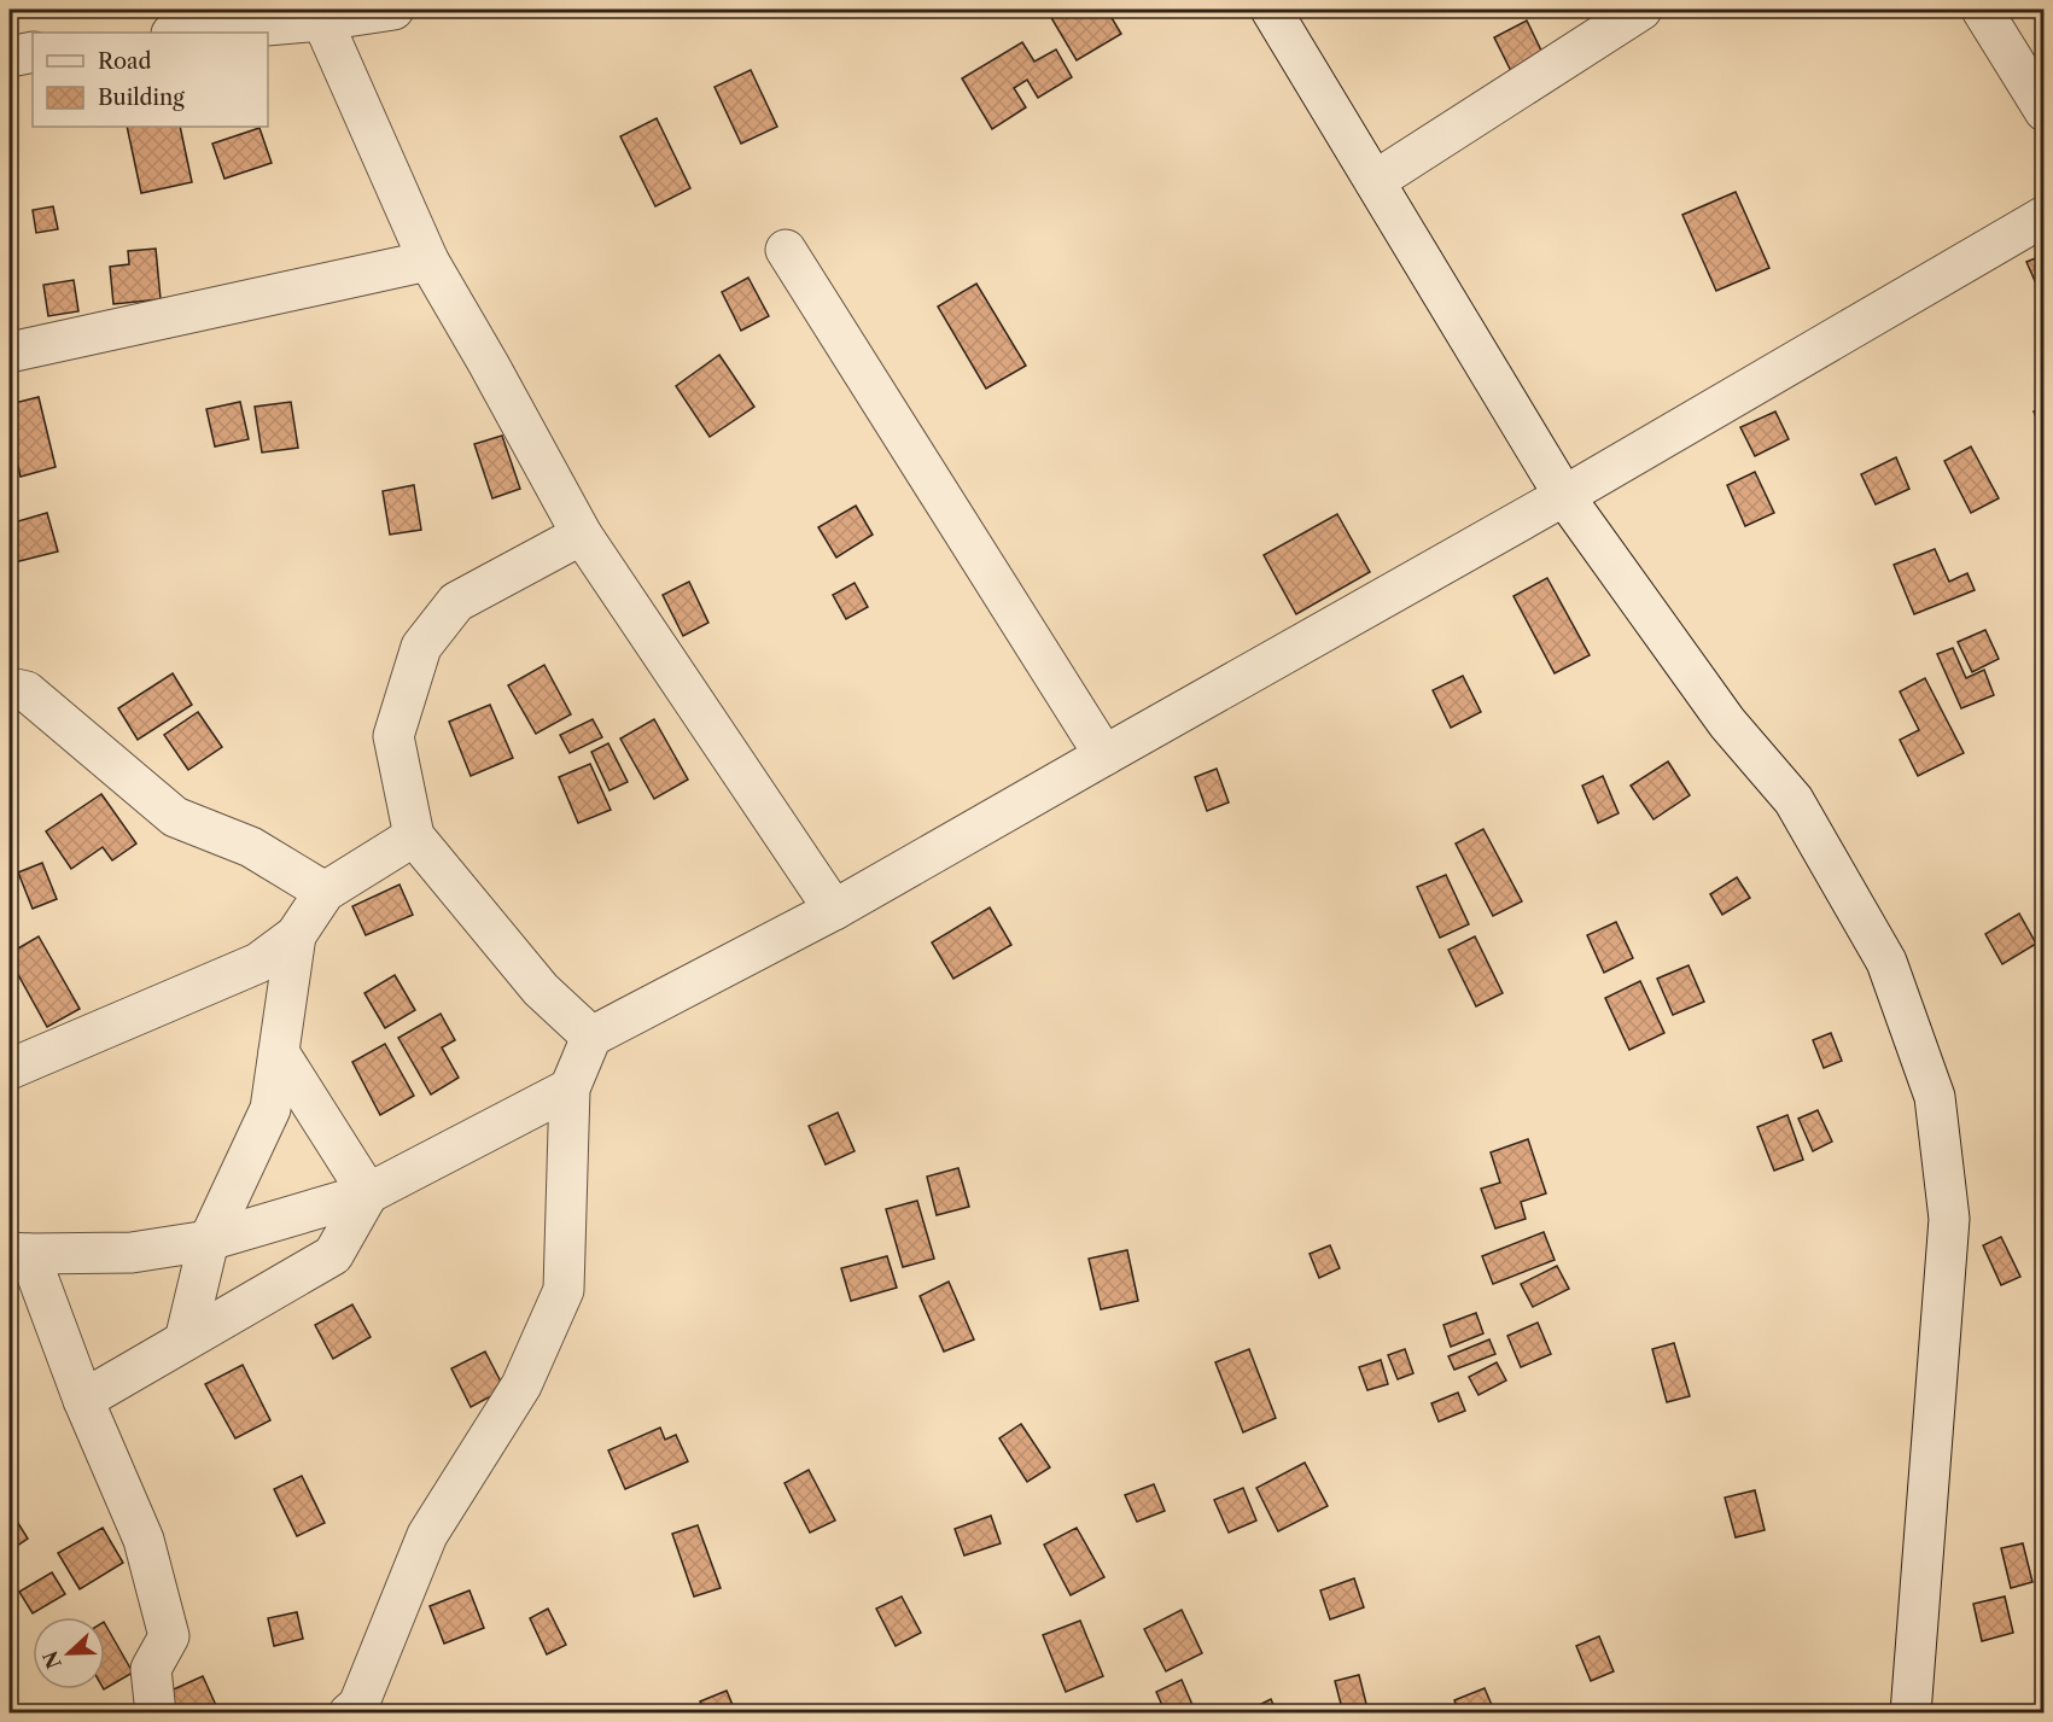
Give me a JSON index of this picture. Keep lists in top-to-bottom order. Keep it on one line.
{"legend":["Road","Building"],"north":"left"}
